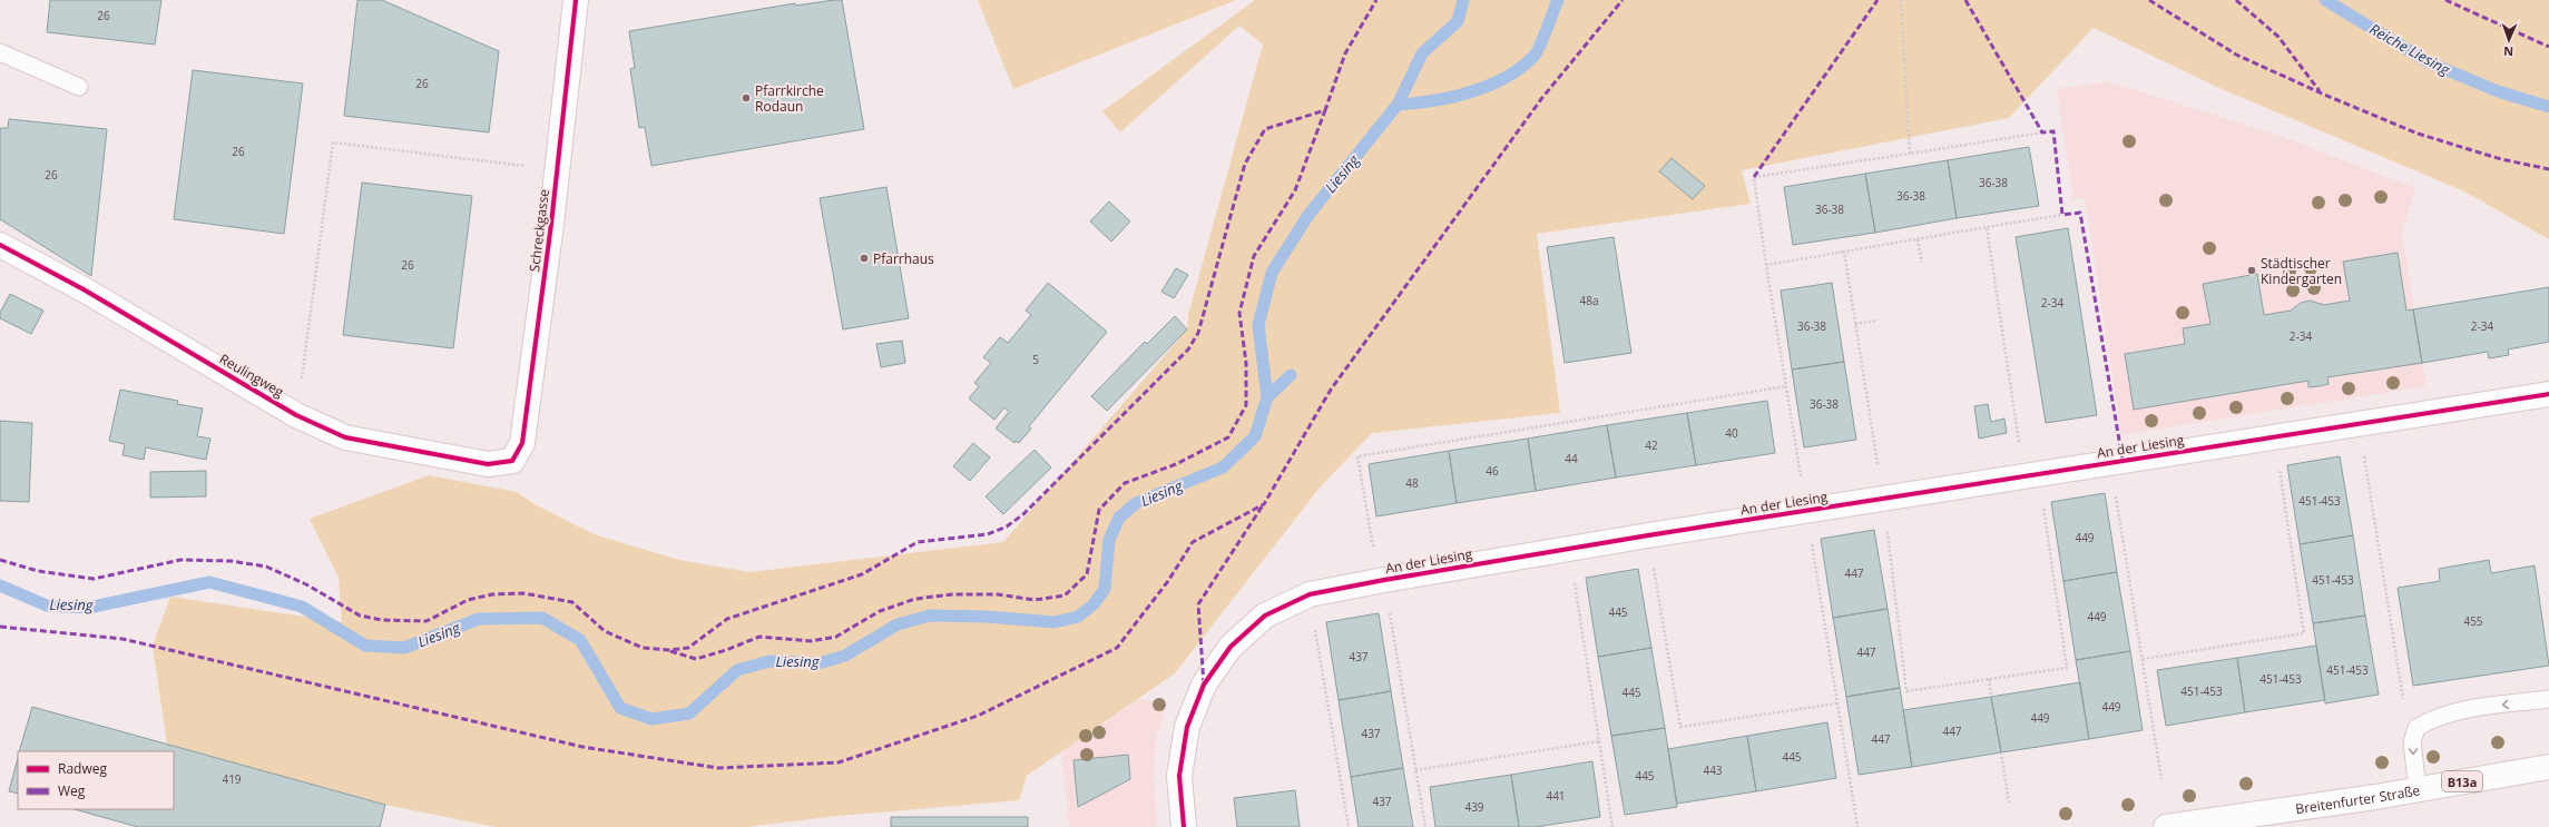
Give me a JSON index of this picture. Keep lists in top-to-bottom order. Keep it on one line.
{"streets":{"street":["Schreckgasse","Reulingweg","An der Liesing","B13a","Breitenfurter Straße"]},"crossings":[["Schreckgasse","Reulingweg"]],"water":["Reiche Liesing","Liesing"],"places":["Pfarrkirche Rodaun","Pfarrhaus","Städtischer Kindergarten"],"house_numbers":["26","26","26","26","36-38","36-38","36-38","26","48a","2-34","36-38","2-34","2-34","5","36-38","40","42","44","46","48","451-453","449","447","451-453","445","449","455","447","437","451-453","451-453","451-453","445","449","449","447","437","447","445","443","445","419","441","437","439"],"legend":["Radweg","Weg"],"north":"bottom"}
